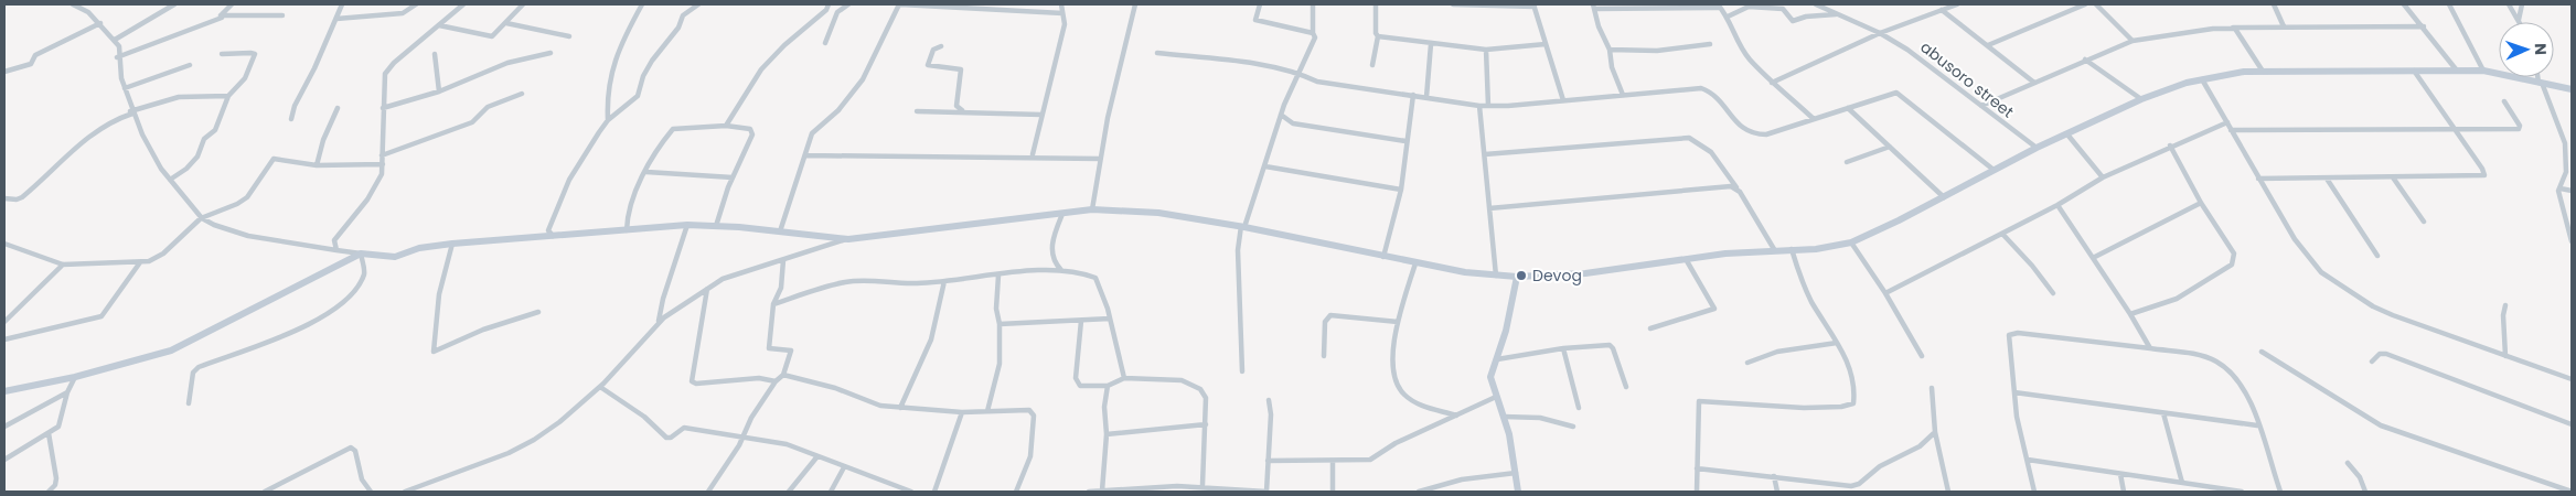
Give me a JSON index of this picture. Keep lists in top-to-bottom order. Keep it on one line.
{"streets":{"street":["abusoro street"]},"places":["Devog"],"north":"right"}
